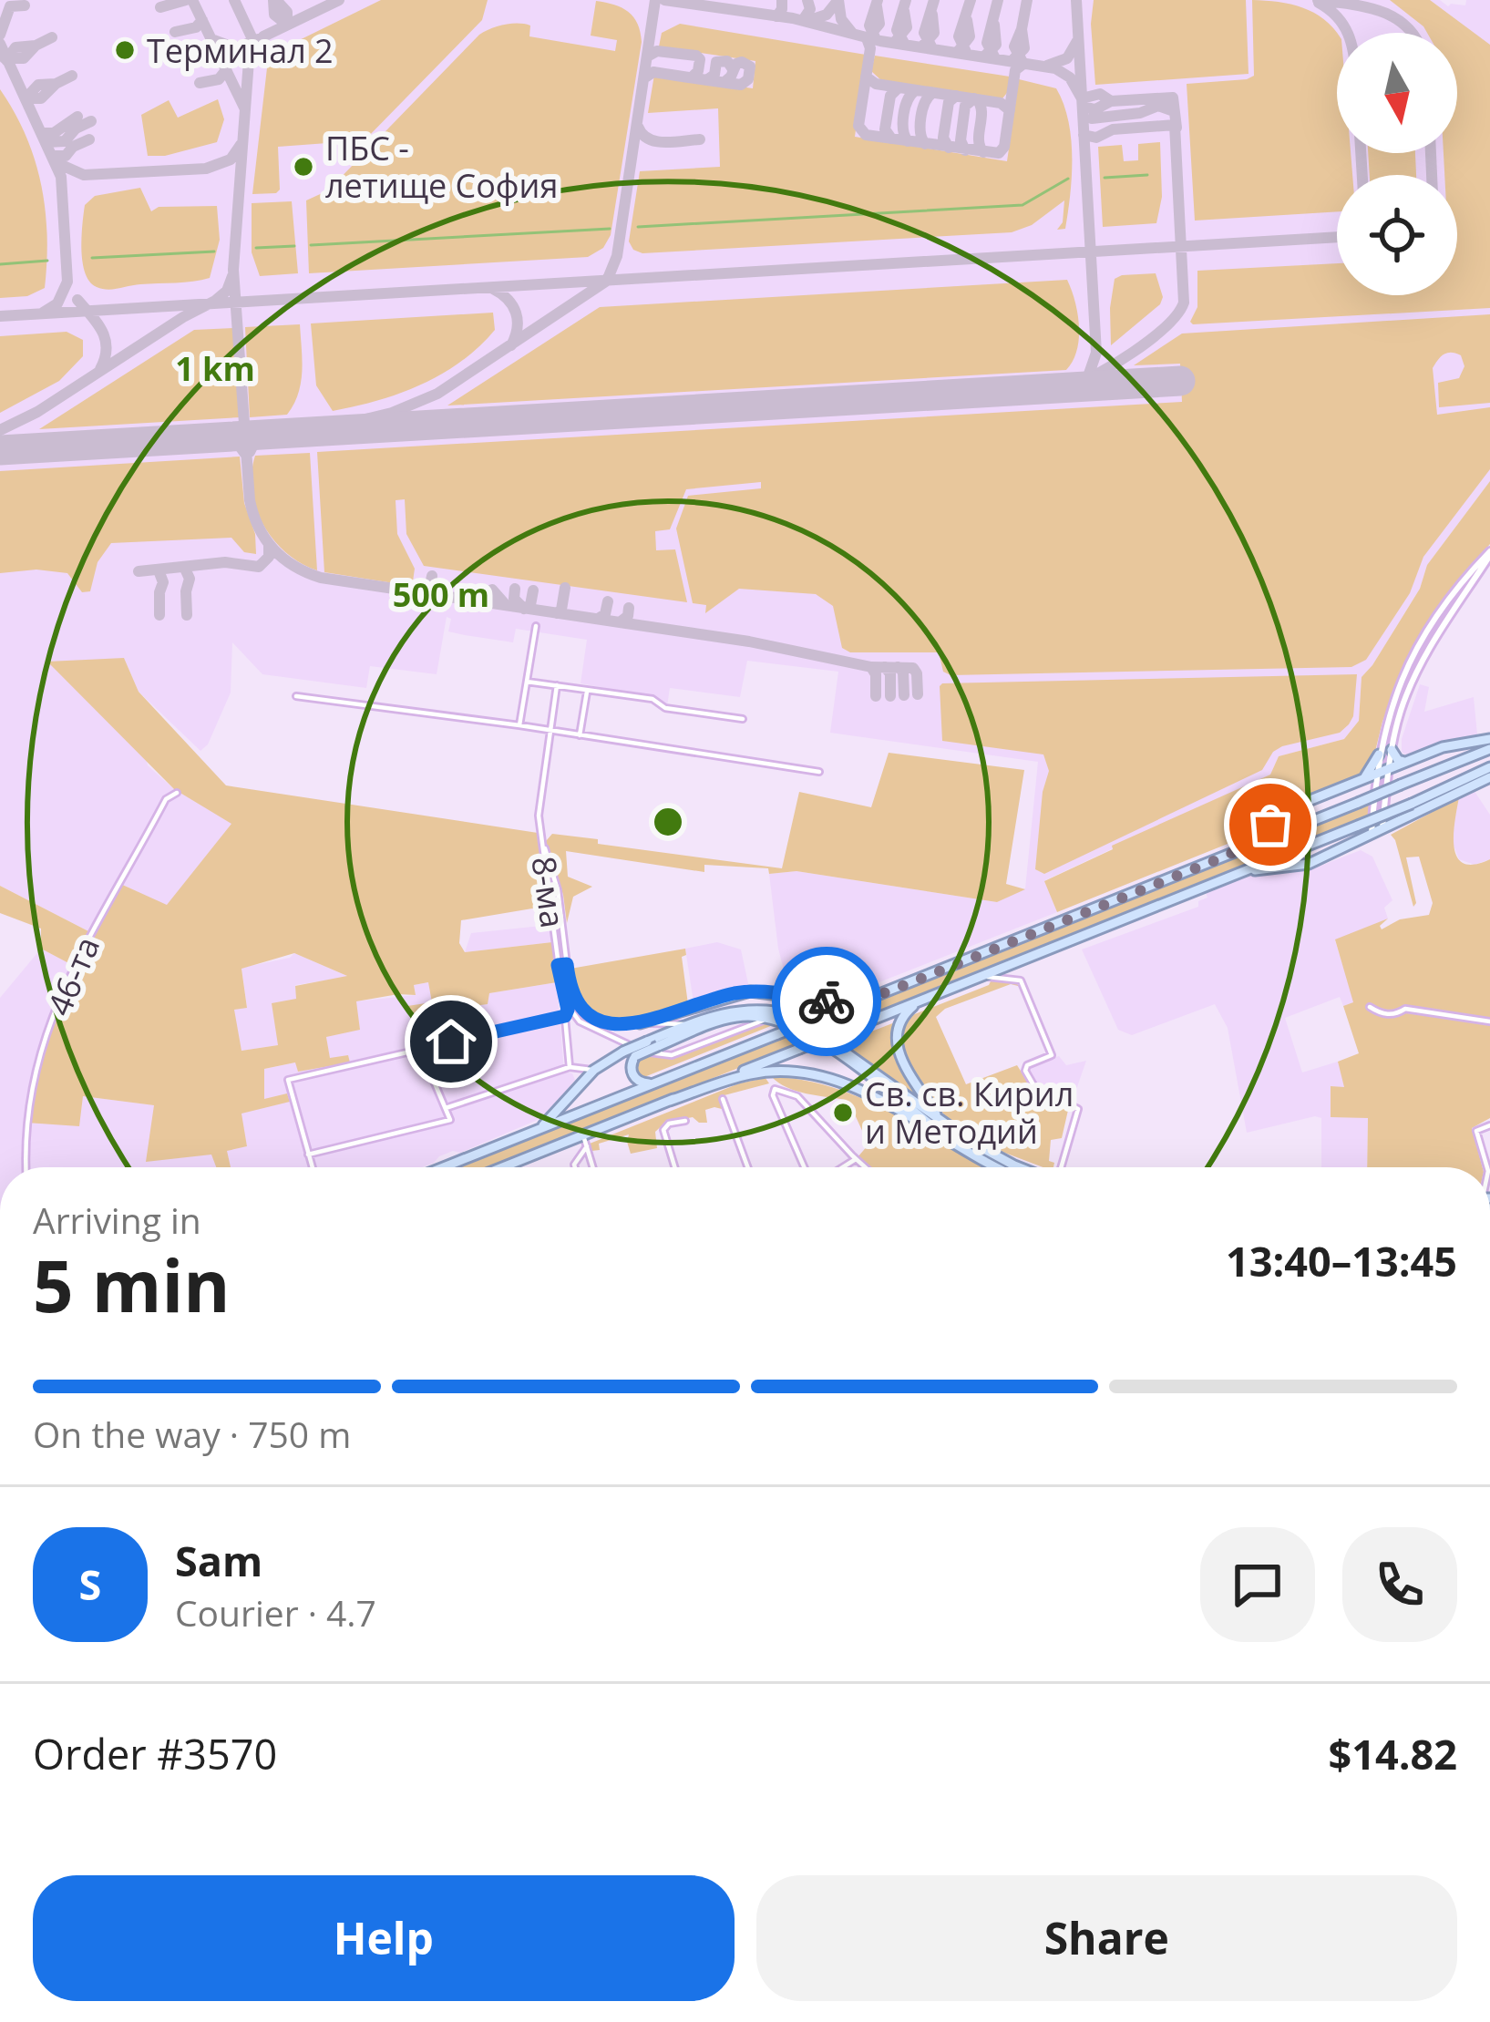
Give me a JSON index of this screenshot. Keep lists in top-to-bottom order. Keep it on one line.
{"streets":{"street":["8-ма","46-та"]},"places":["Терминал 2","ПБС - летище София","Св. св. Кирил и Методий"],"north":"bottom","page":{"heading":["5 min","Arriving in","13:40–13:45"],"panel":["Sam","Courier · 4.7","Order #3570","$14.82"],"bar":"On the way · 750 m","round":"S","buttons":["Help","Share"]},"rings":["1 km","500 m"]}
